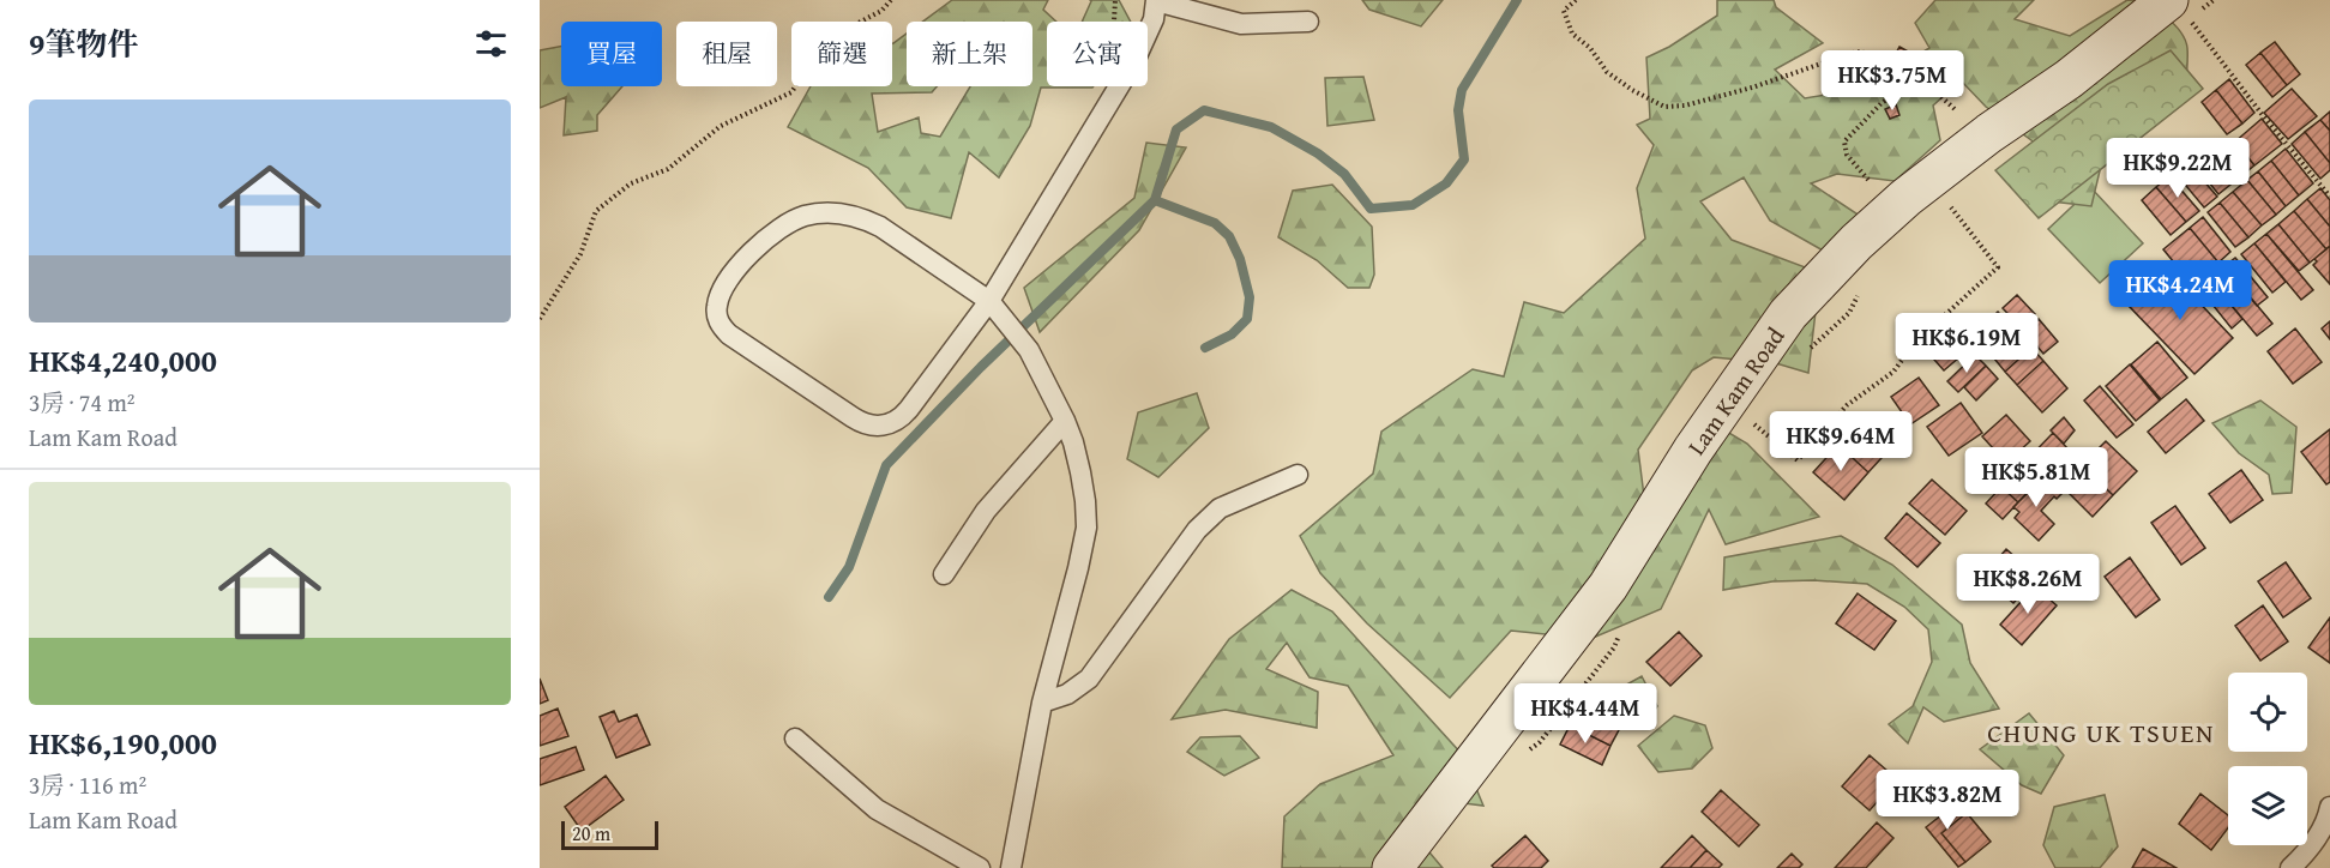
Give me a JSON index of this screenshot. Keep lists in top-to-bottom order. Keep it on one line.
{"streets":{"main road":["Lam Kam Road"]},"districts":["CHUNG UK TSUEN"],"scale_bar":"20 m","page":{"heading":"9筆物件","chip":["買屋","租屋","篩選","新上架","公寓"],"price":["HK$3.75M","HK$9.22M","HK$4.24M","HK$6.19M","HK$9.64M","HK$5.81M","HK$8.26M","HK$4.44M","HK$3.82M"],"list":[{"name":"HK$4,240,000","note":"3房 · 74 m² · Lam Kam Road"},{"name":"HK$6,190,000","note":"3房 · 116 m² · Lam Kam Road"}],"scale":"20 m"}}
